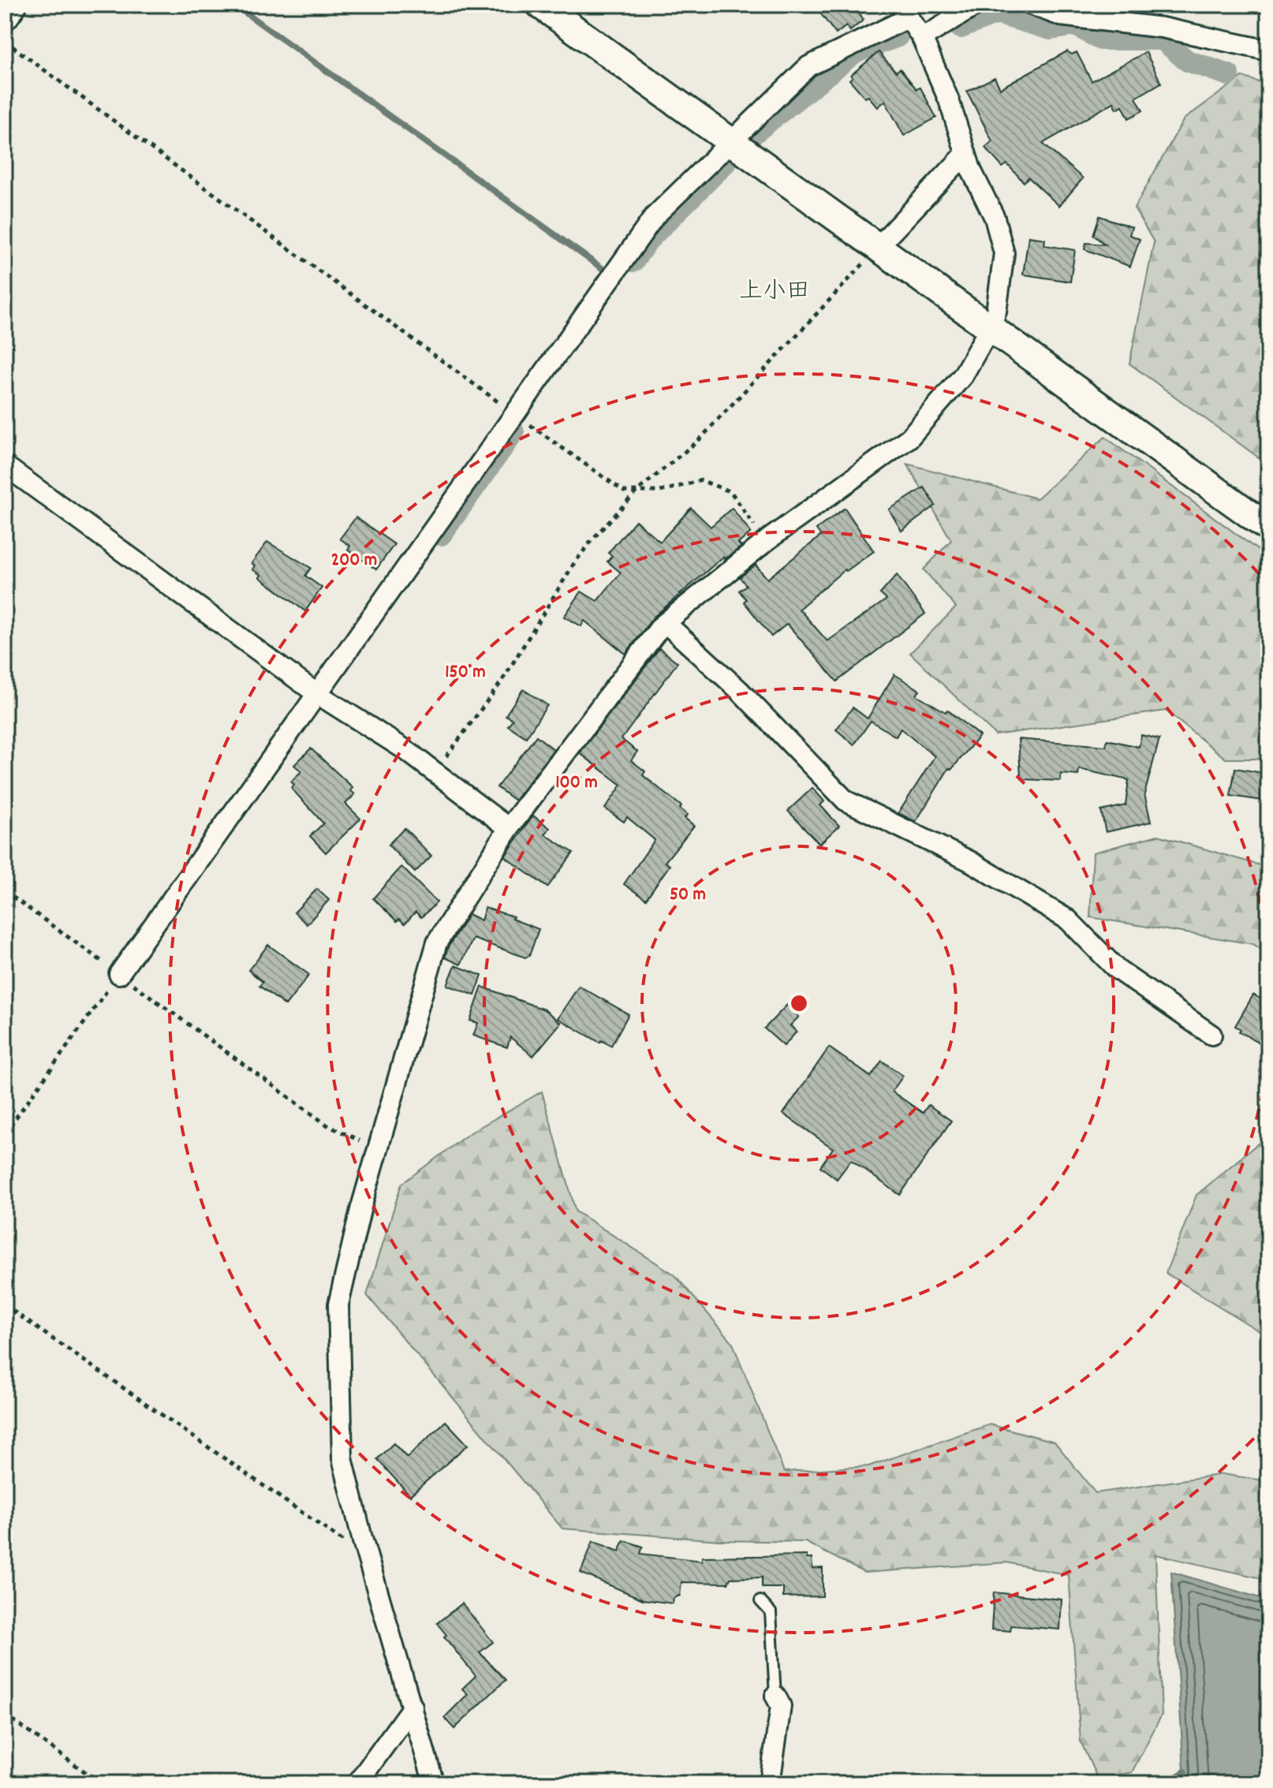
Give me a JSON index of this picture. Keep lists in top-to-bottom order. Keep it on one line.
{"districts":["上小田"],"rings":["200 m","150 m","100 m","50 m"]}
